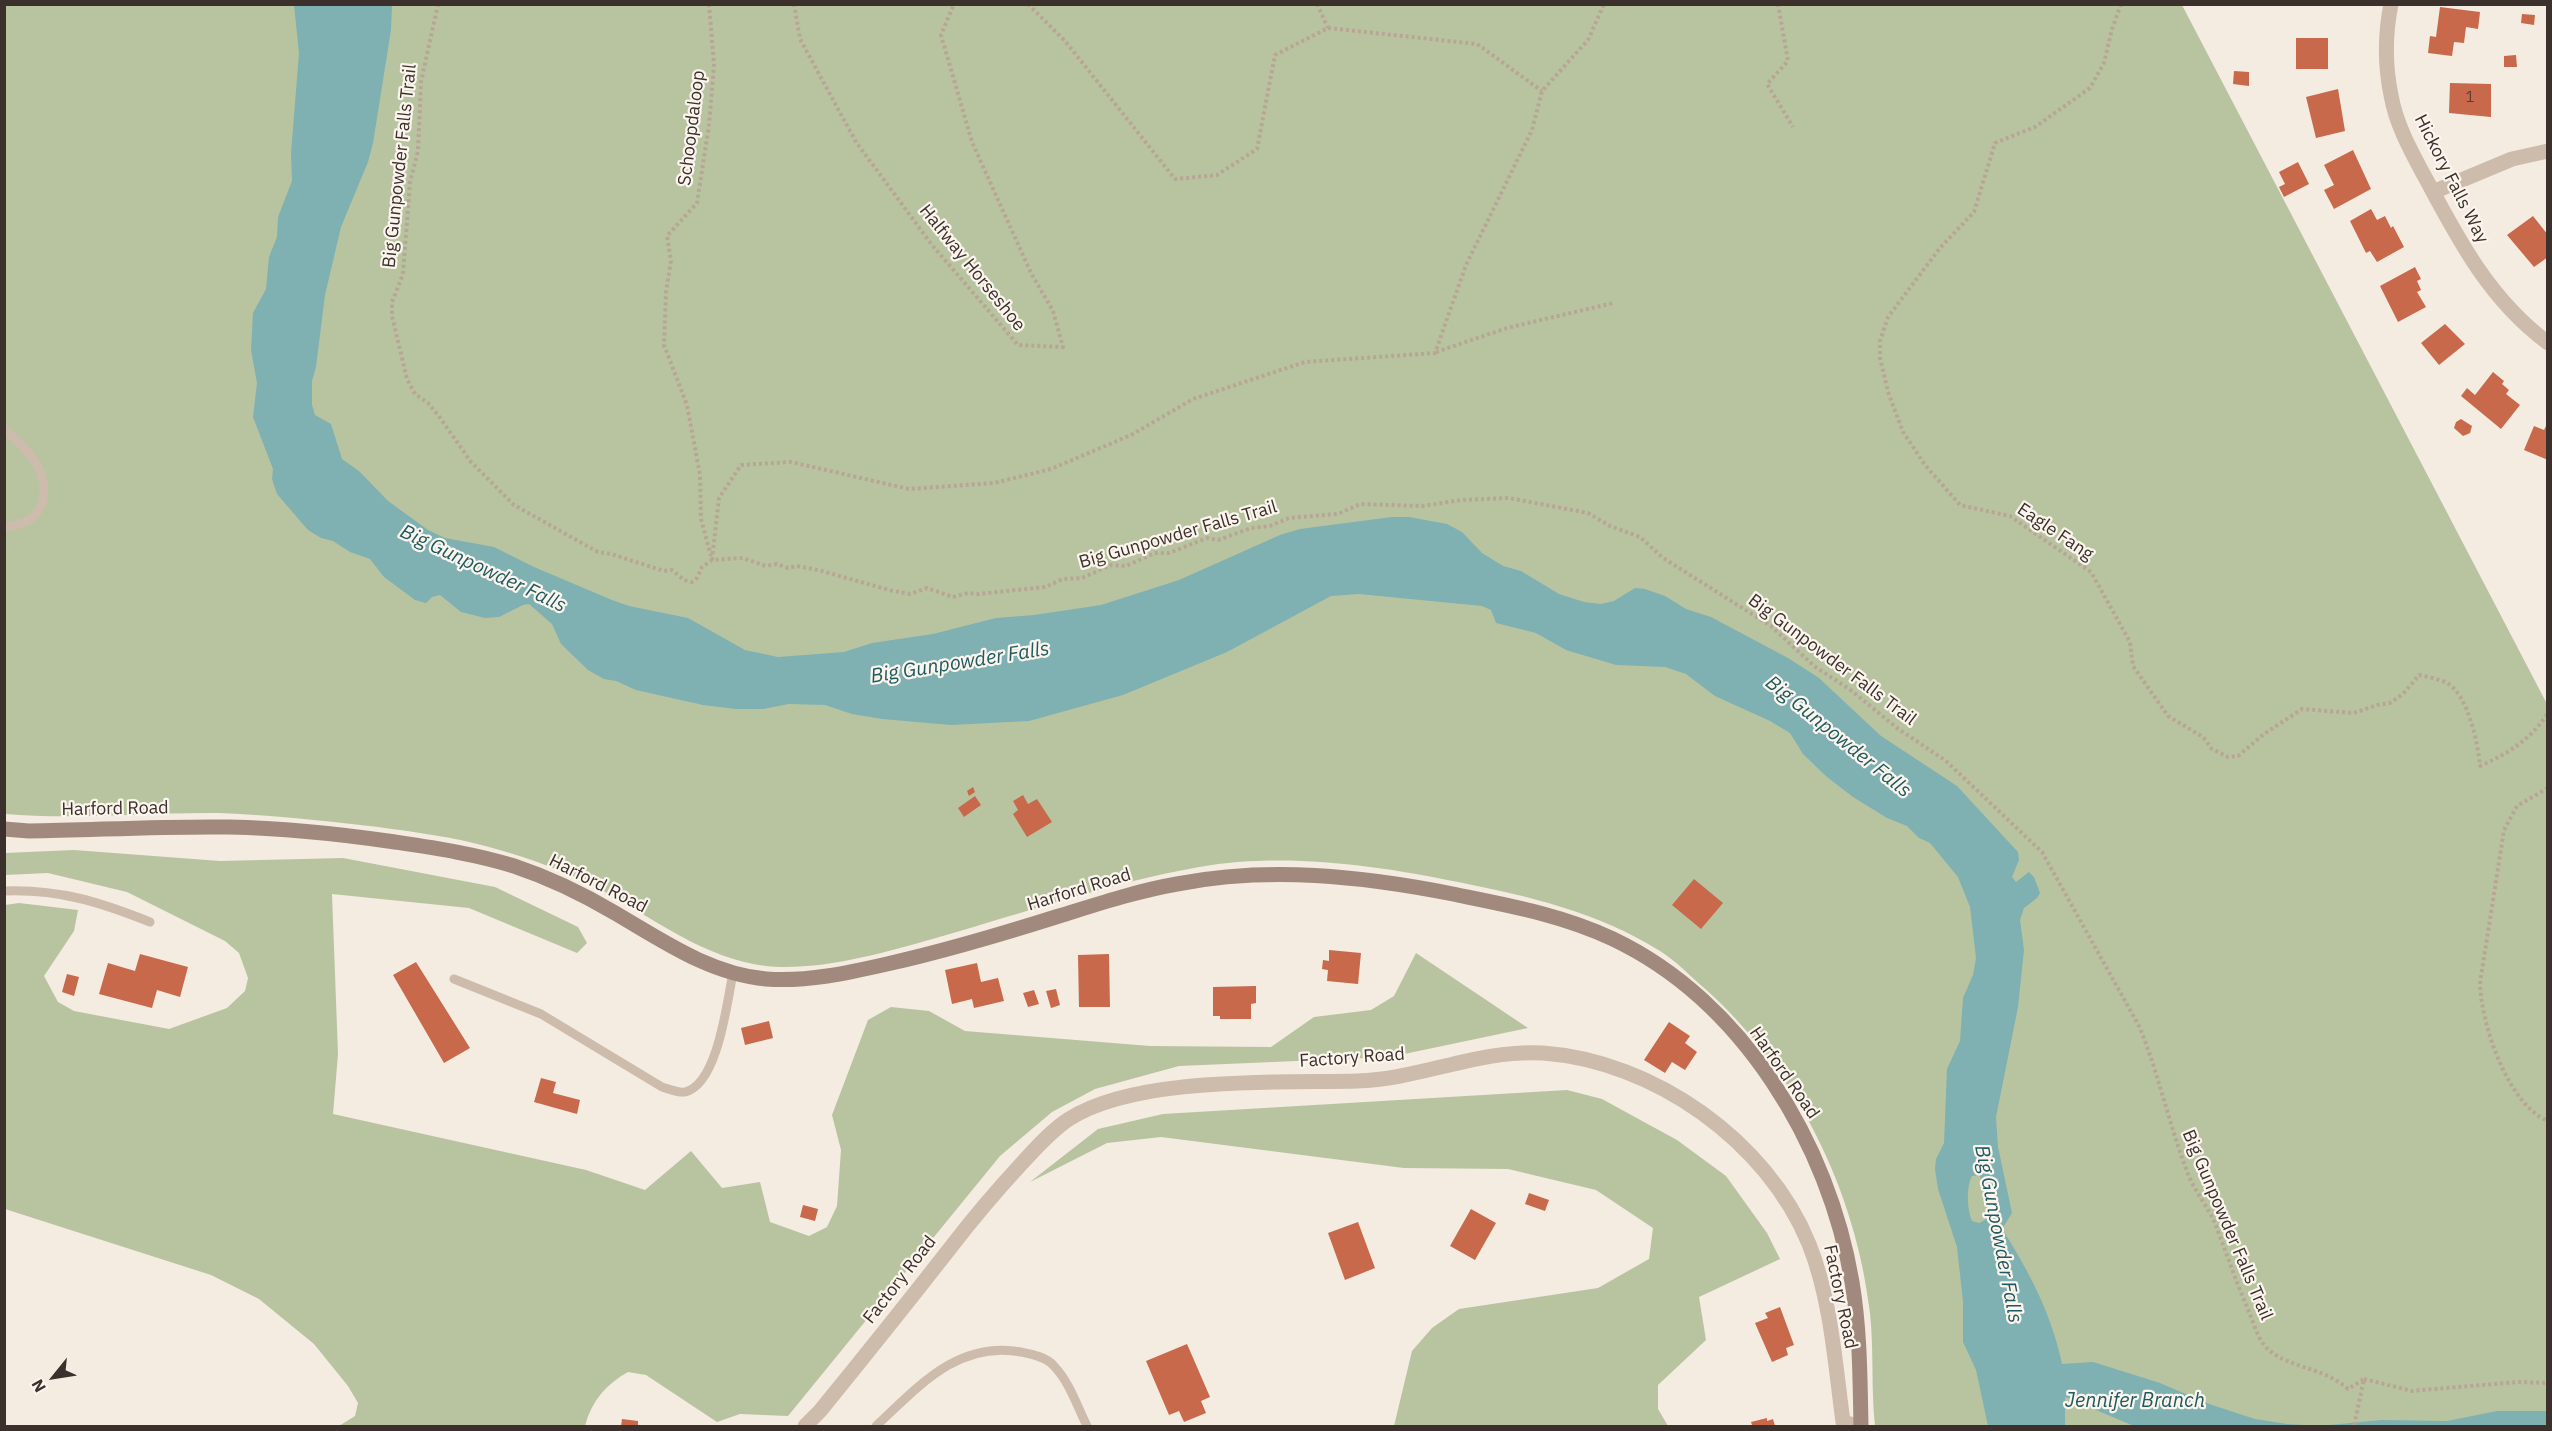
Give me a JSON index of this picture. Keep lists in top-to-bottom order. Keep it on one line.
{"streets":{"main road":["Harford Road"],"street":["Hickory Falls Way","Factory Road"],"path":["Schoopdaloop","Big Gunpowder Falls Trail","Halfway Horseshoe","Eagle Fang"]},"crossings":[["Schoopdaloop","Big Gunpowder Falls Trail"],["Harford Road","Factory Road"]],"water":["Big Gunpowder Falls","Jennifer Branch"],"house_numbers":["1"],"north":"bottom left"}
